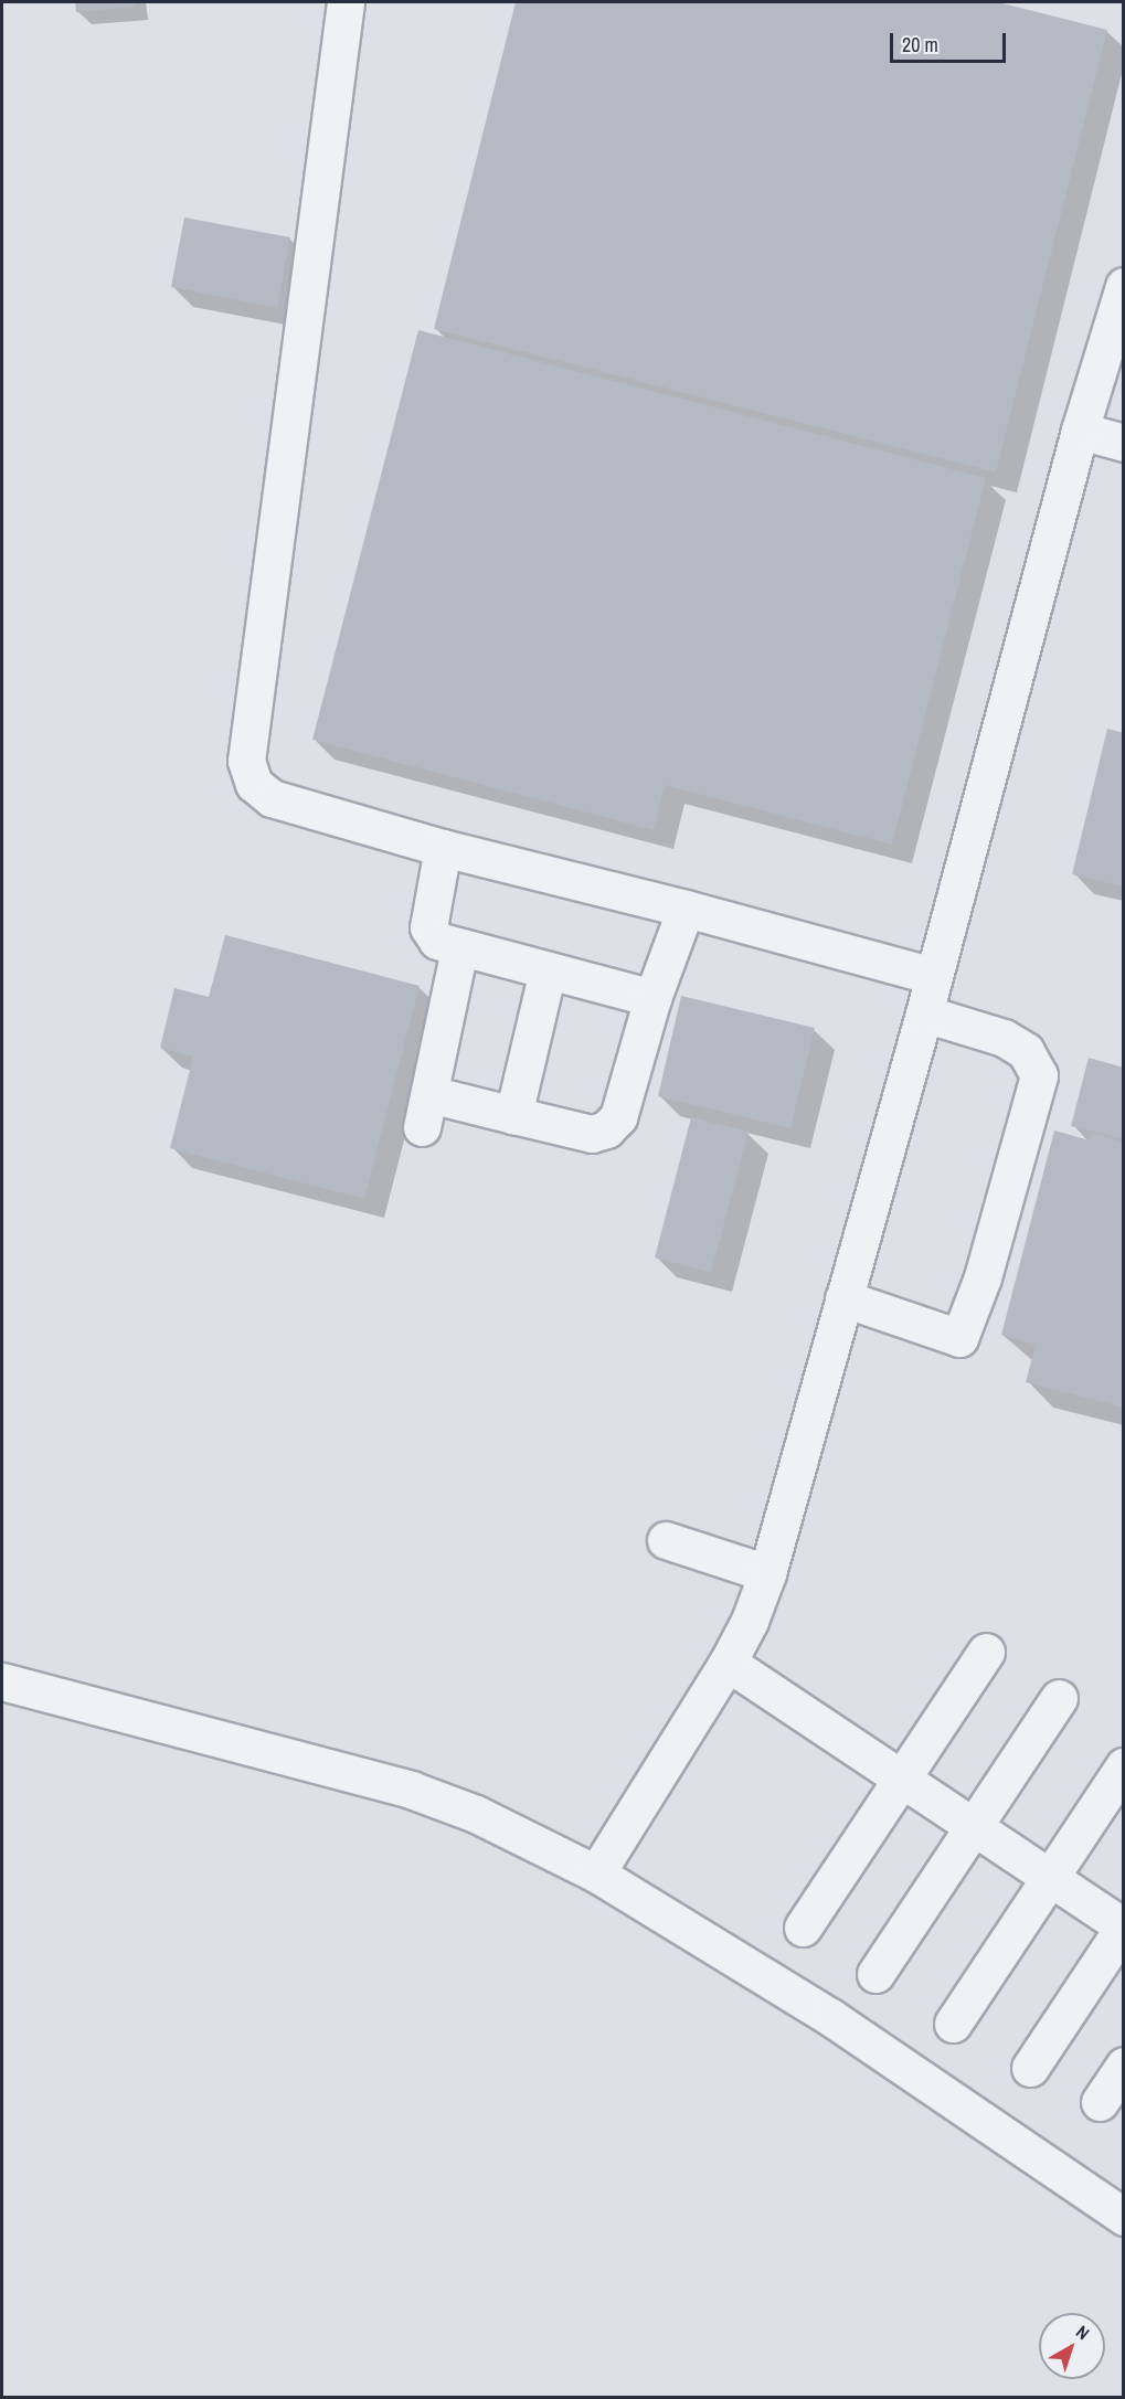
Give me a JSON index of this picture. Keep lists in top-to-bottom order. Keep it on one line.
{"scale_bar":"20 m","north":"top right"}
